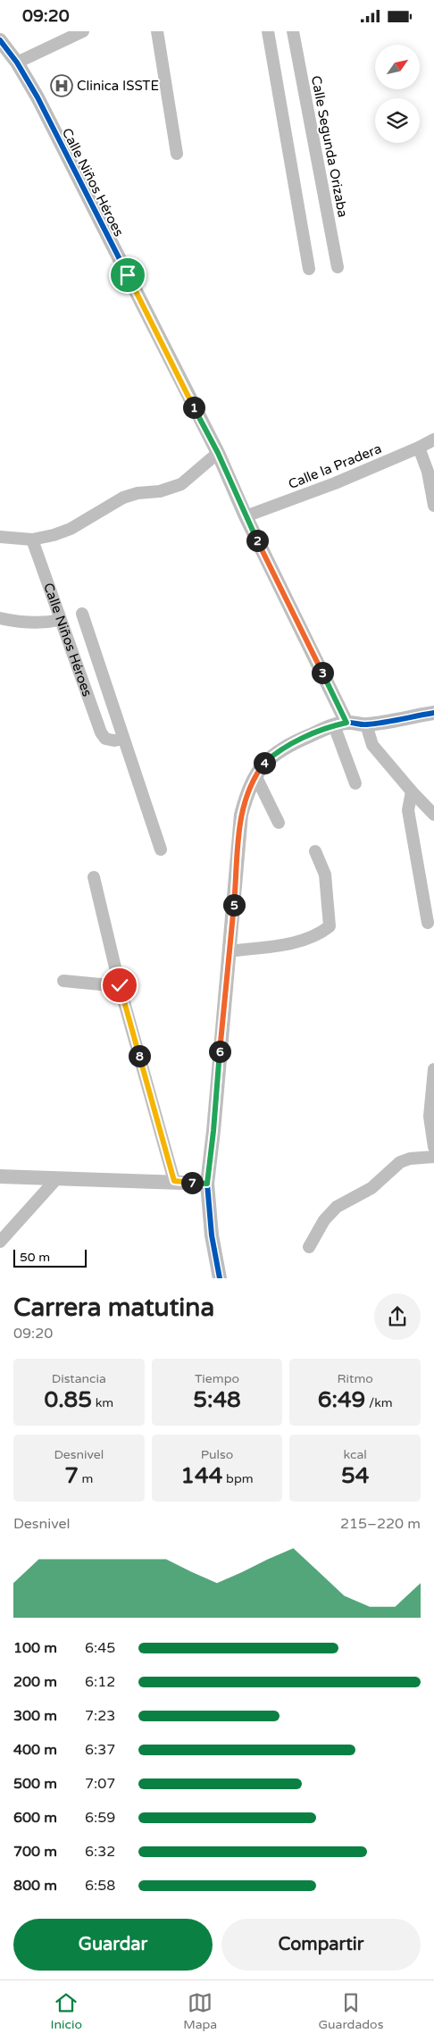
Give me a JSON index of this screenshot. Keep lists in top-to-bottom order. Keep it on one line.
{"streets":{"street":["Calle Segunda Orizaba","Calle Niños Héroes","Calle la Pradera"]},"crossings":[["Calle Niños Héroes","Calle la Pradera"]],"places":{"hospital":["Clinica ISSTE"]},"scale_bar":"50 m","north":"top right","page":{"status":"09:20","pins":["1","2","3","4","5","6","8","7"],"scale":"50 m","heading":["Carrera matutina","09:20"],"stats":[["Distancia","0.85 km"],["Tiempo","5:48"],["Ritmo","6:49 /km"],["Desnivel","7 m"],["Pulso","144 bpm"],["kcal","54"]],"chart":["Desnivel","215–220 m"],"list":[{"name":"100 m","note":"6:45"},{"name":"200 m","note":"6:12"},{"name":"300 m","note":"7:23"},{"name":"400 m","note":"6:37"},{"name":"500 m","note":"7:07"},{"name":"600 m","note":"6:59"},{"name":"700 m","note":"6:32"},{"name":"800 m","note":"6:58"}],"buttons":["Guardar","Compartir"],"tabs":["Inicio","Mapa","Guardados"]}}
